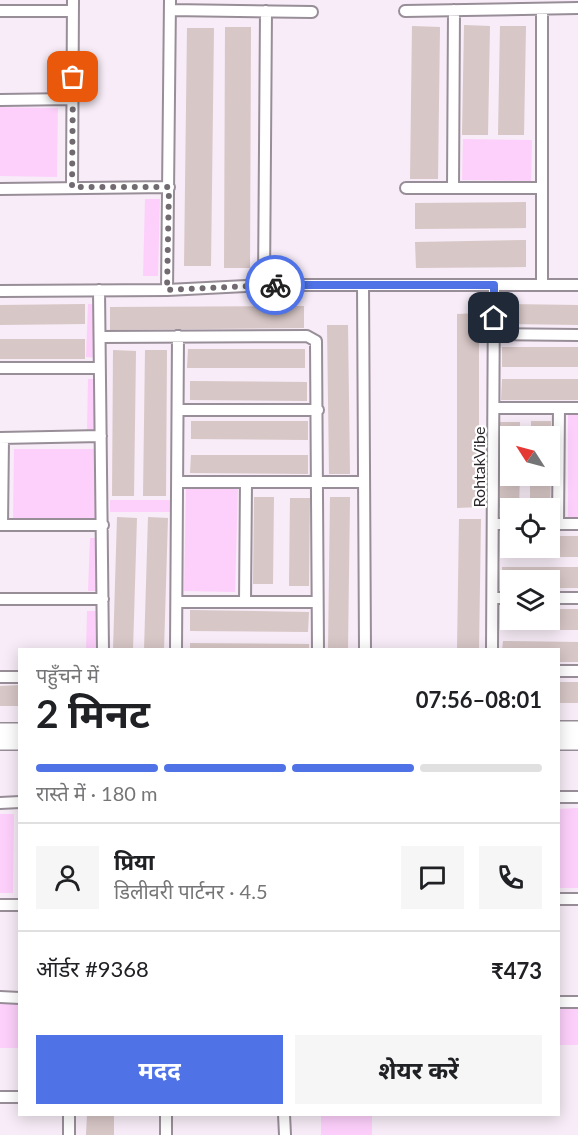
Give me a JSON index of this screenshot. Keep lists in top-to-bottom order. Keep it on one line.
{"streets":{"street":["RohtakVibe"]},"north":"top left","page":{"heading":["2 मिनट","पहुँचने में","07:56–08:01"],"panel":["प्रिया","डिलीवरी पार्टनर · 4.5","ऑर्डर #9368","₹473"],"bar":"रास्ते में · 180 m","buttons":["मदद","शेयर करें"]}}
